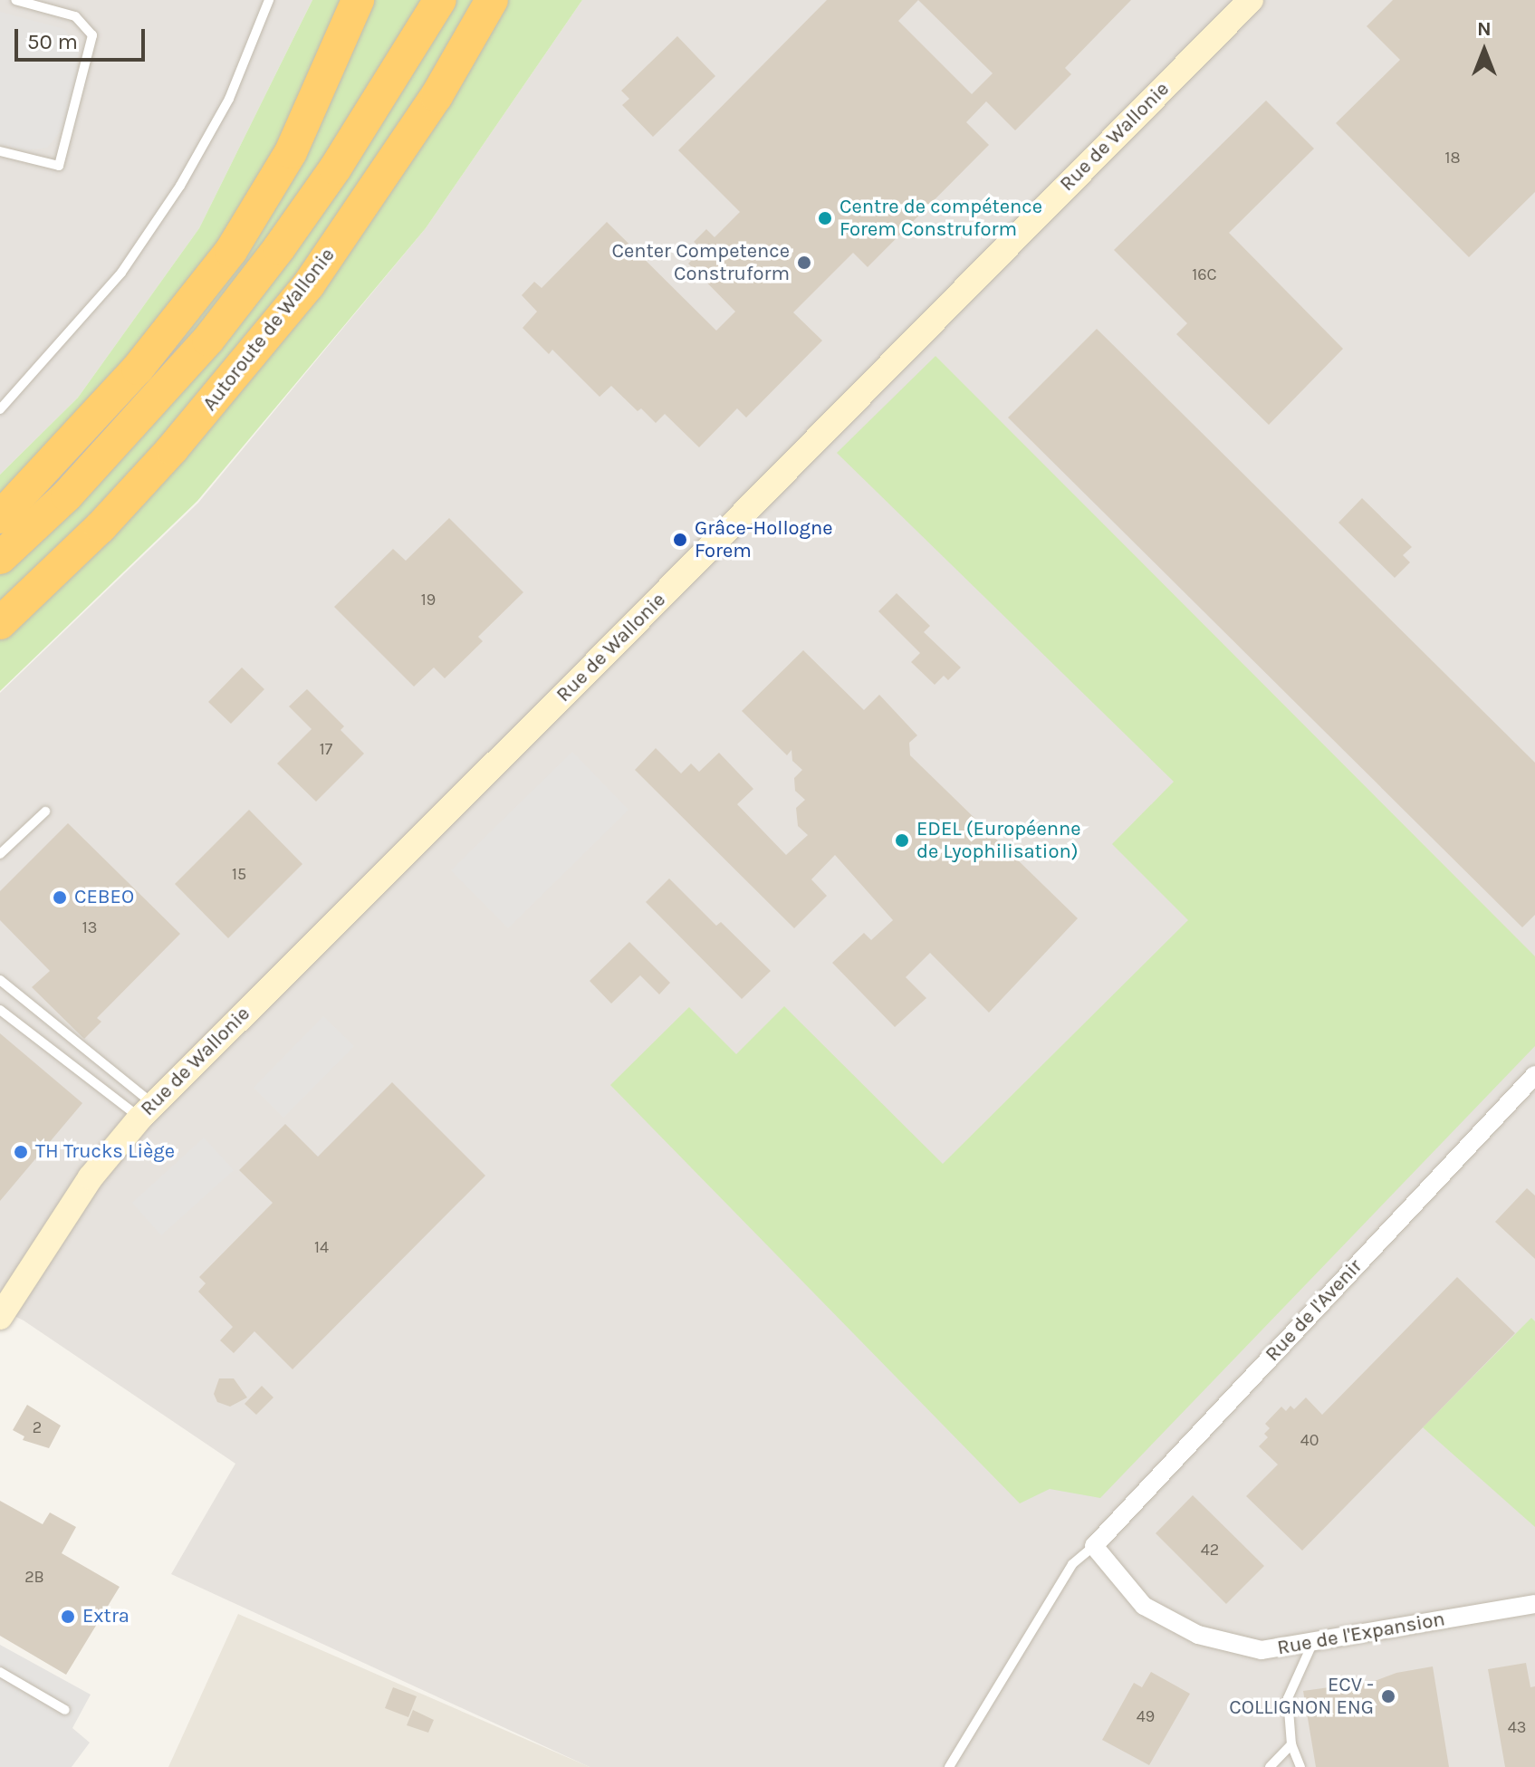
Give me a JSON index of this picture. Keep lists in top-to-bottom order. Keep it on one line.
{"streets":{"highway":["Autoroute de Wallonie"],"street":["Rue de Wallonie","Rue de l'Avenir","Rue de l'Expansion"]},"crossings":[["Rue de l'Avenir","Rue de l'Expansion"]],"places":["Centre de compétence Forem Construform","Center Competence Construform","Grâce-Hollogne Forem","EDEL (Européenne de Lyophilisation)","CEBEO","TH Trucks Liège","Extra","ECV - COLLIGNON ENG"],"house_numbers":["18","16C","19","17","15","13","14","2","40","42","2B","49","43"],"scale_bar":"50 m","north":"top"}
